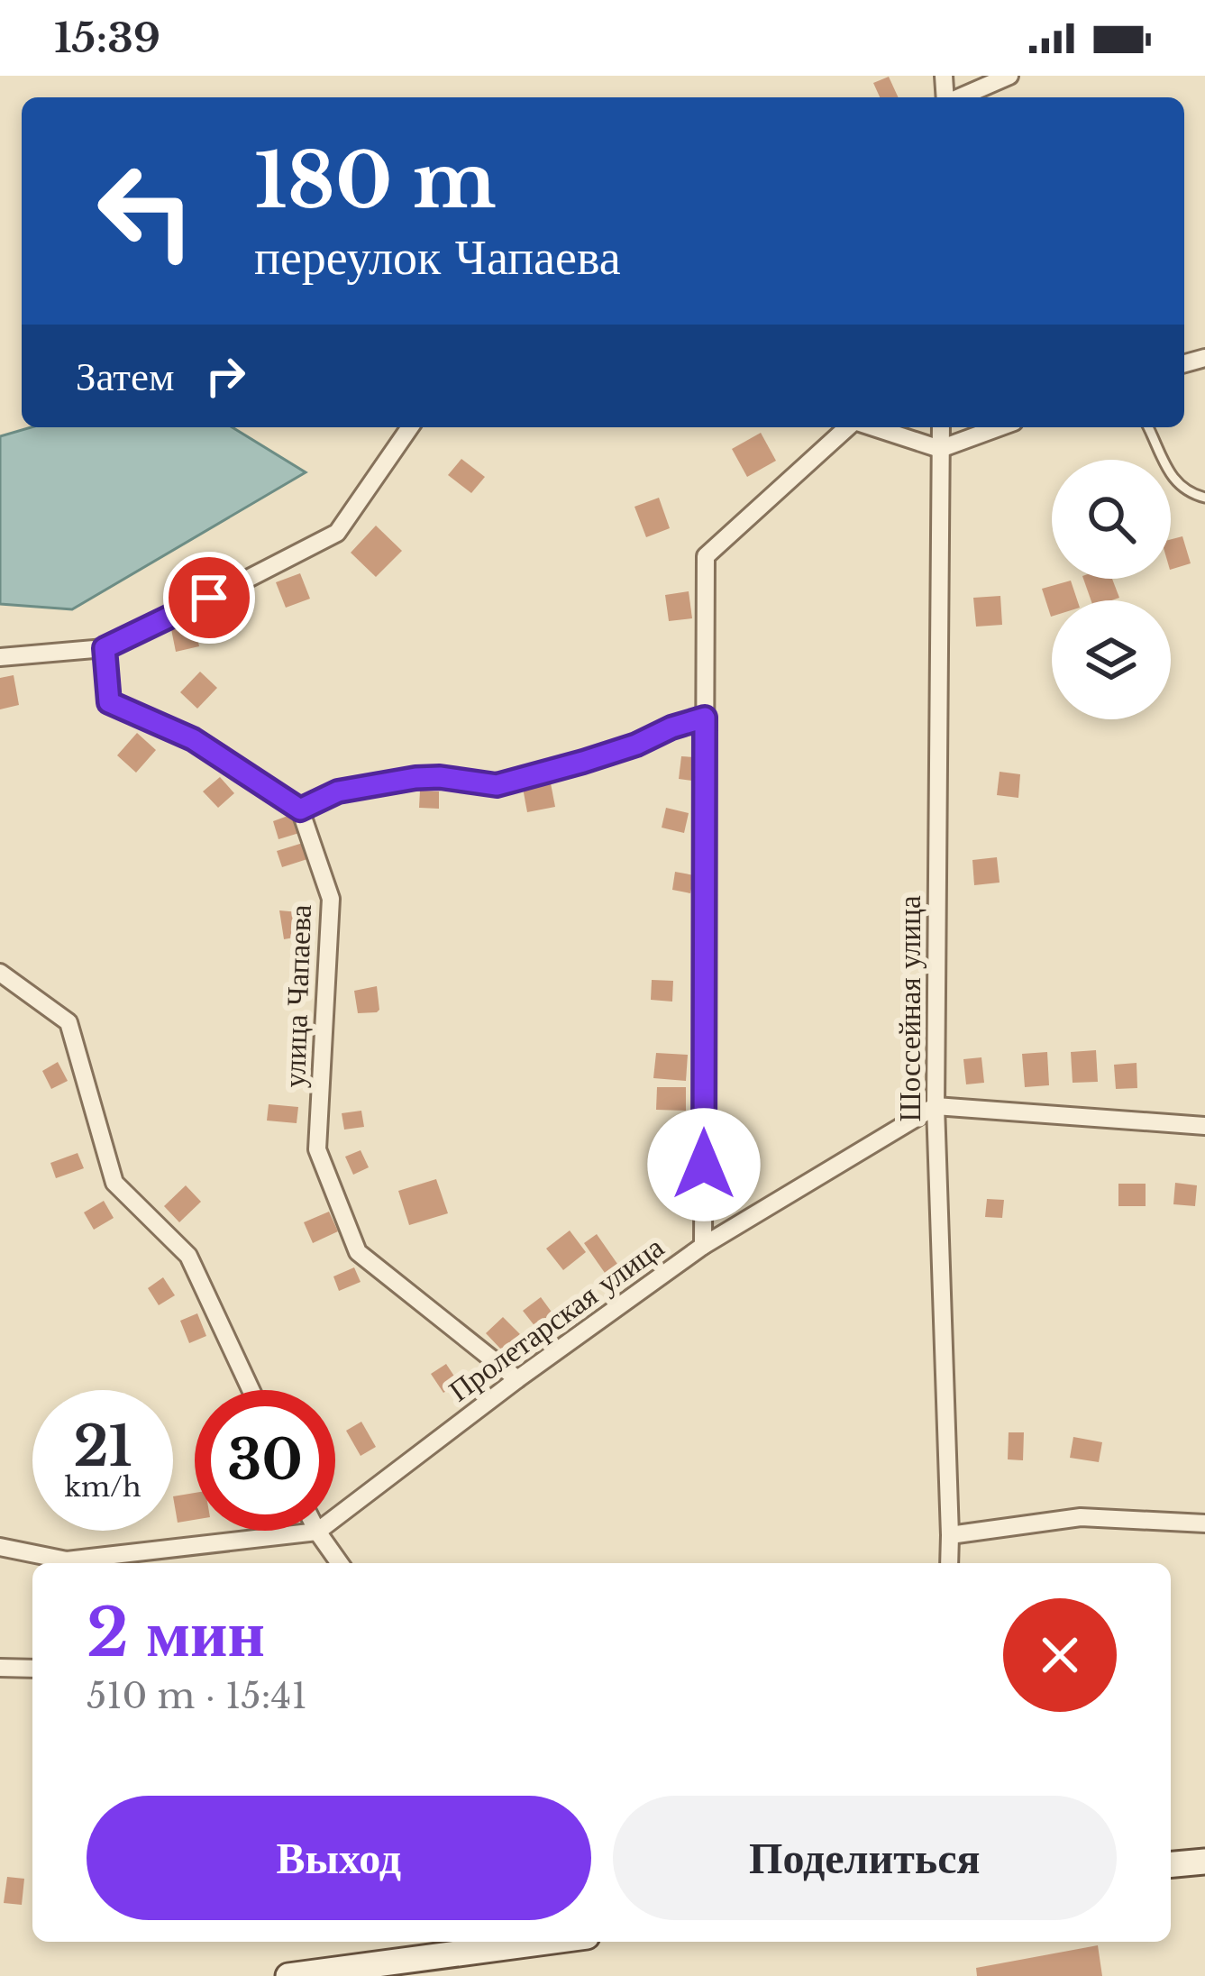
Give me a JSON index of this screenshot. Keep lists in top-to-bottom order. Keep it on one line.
{"streets":{"street":["улица Чапаева","Шоссейная улица","Пролетарская улица"]},"crossings":[["улица Чапаева","Пролетарская улица"],["Шоссейная улица","Пролетарская улица"]],"page":{"status":"15:39","turn":["180 m","переулок Чапаева"],"then":"Затем","speed":"21 km/h","limit":"30","heading":["2 мин","510 m · 15:41"],"buttons":["Выход","Поделиться"]}}
